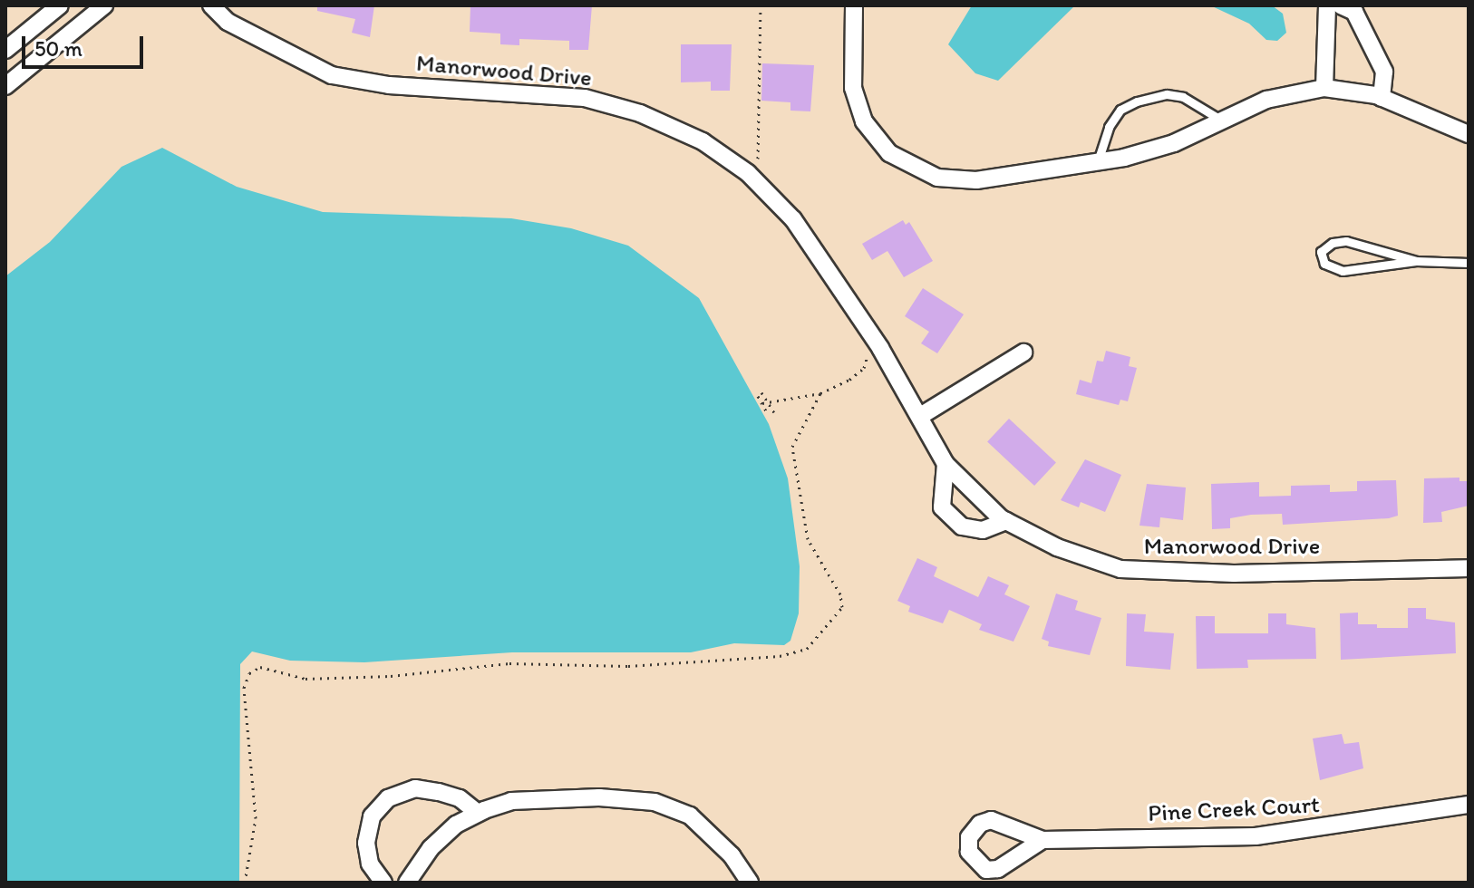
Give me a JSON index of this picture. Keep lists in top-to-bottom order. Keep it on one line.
{"streets":{"street":["Manorwood Drive","Pine Creek Court"]},"scale_bar":"50 m"}
